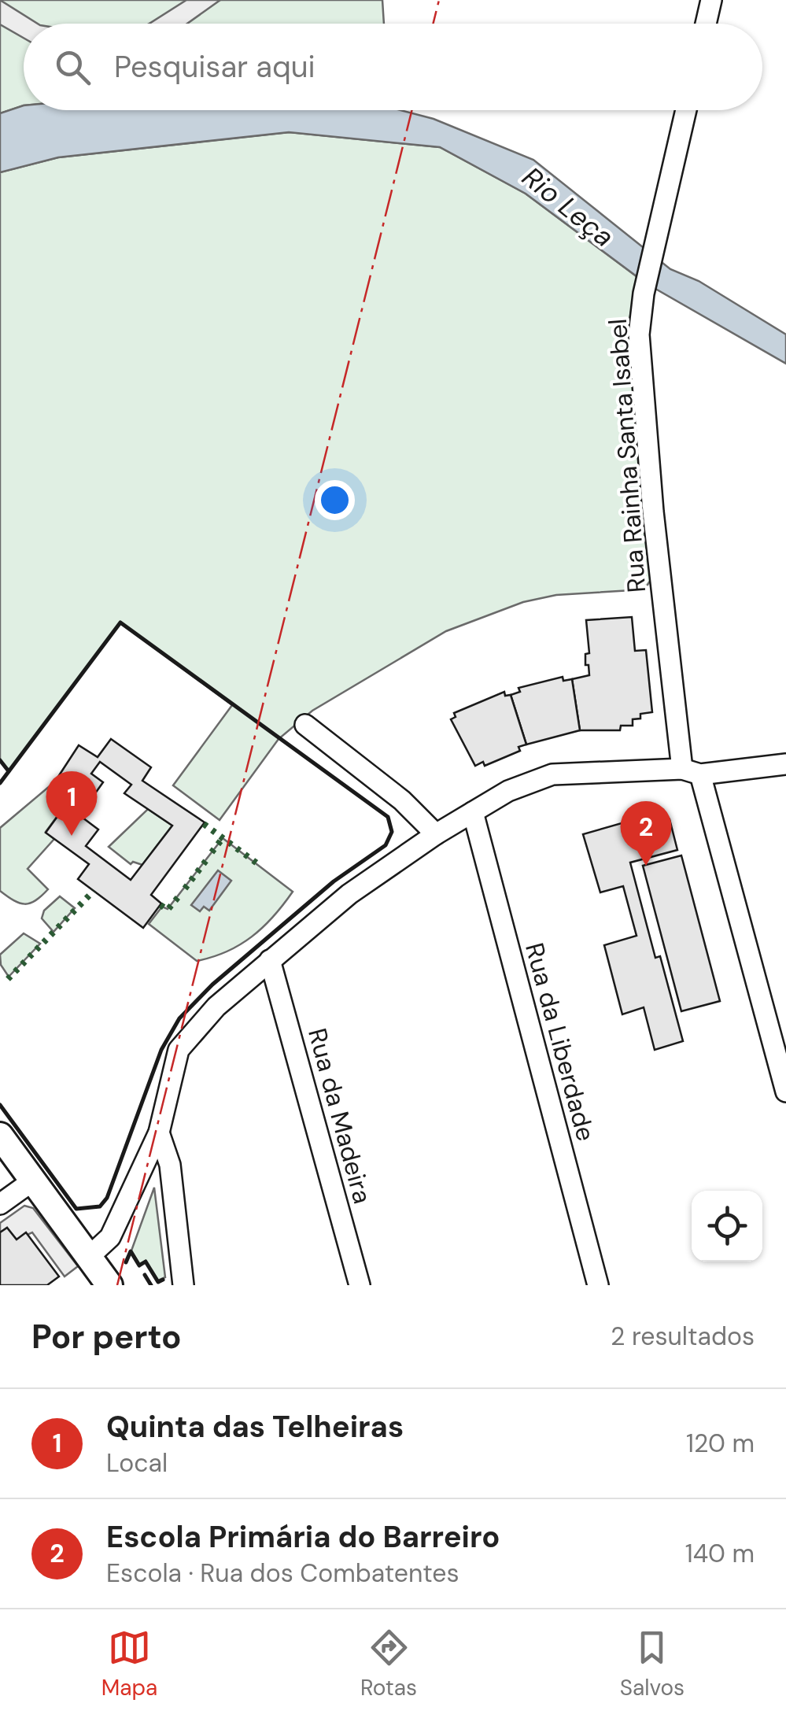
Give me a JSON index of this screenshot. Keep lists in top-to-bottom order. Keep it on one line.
{"streets":{"street":["Rua Rainha Santa Isabel","Rua da Liberdade","Rua da Madeira"]},"water":["Rio Leça"],"page":{"search":"Pesquisar aqui","pins":["1","2"],"heading":["Por perto","2 resultados"],"list":[{"mark":"1","name":"Quinta das Telheiras","note":"Local","value":"120 m"},{"mark":"2","name":"Escola Primária do Barreiro","note":"Escola · Rua dos Combatentes","value":"140 m"}],"nav":["Mapa","Rotas","Salvos"]}}
